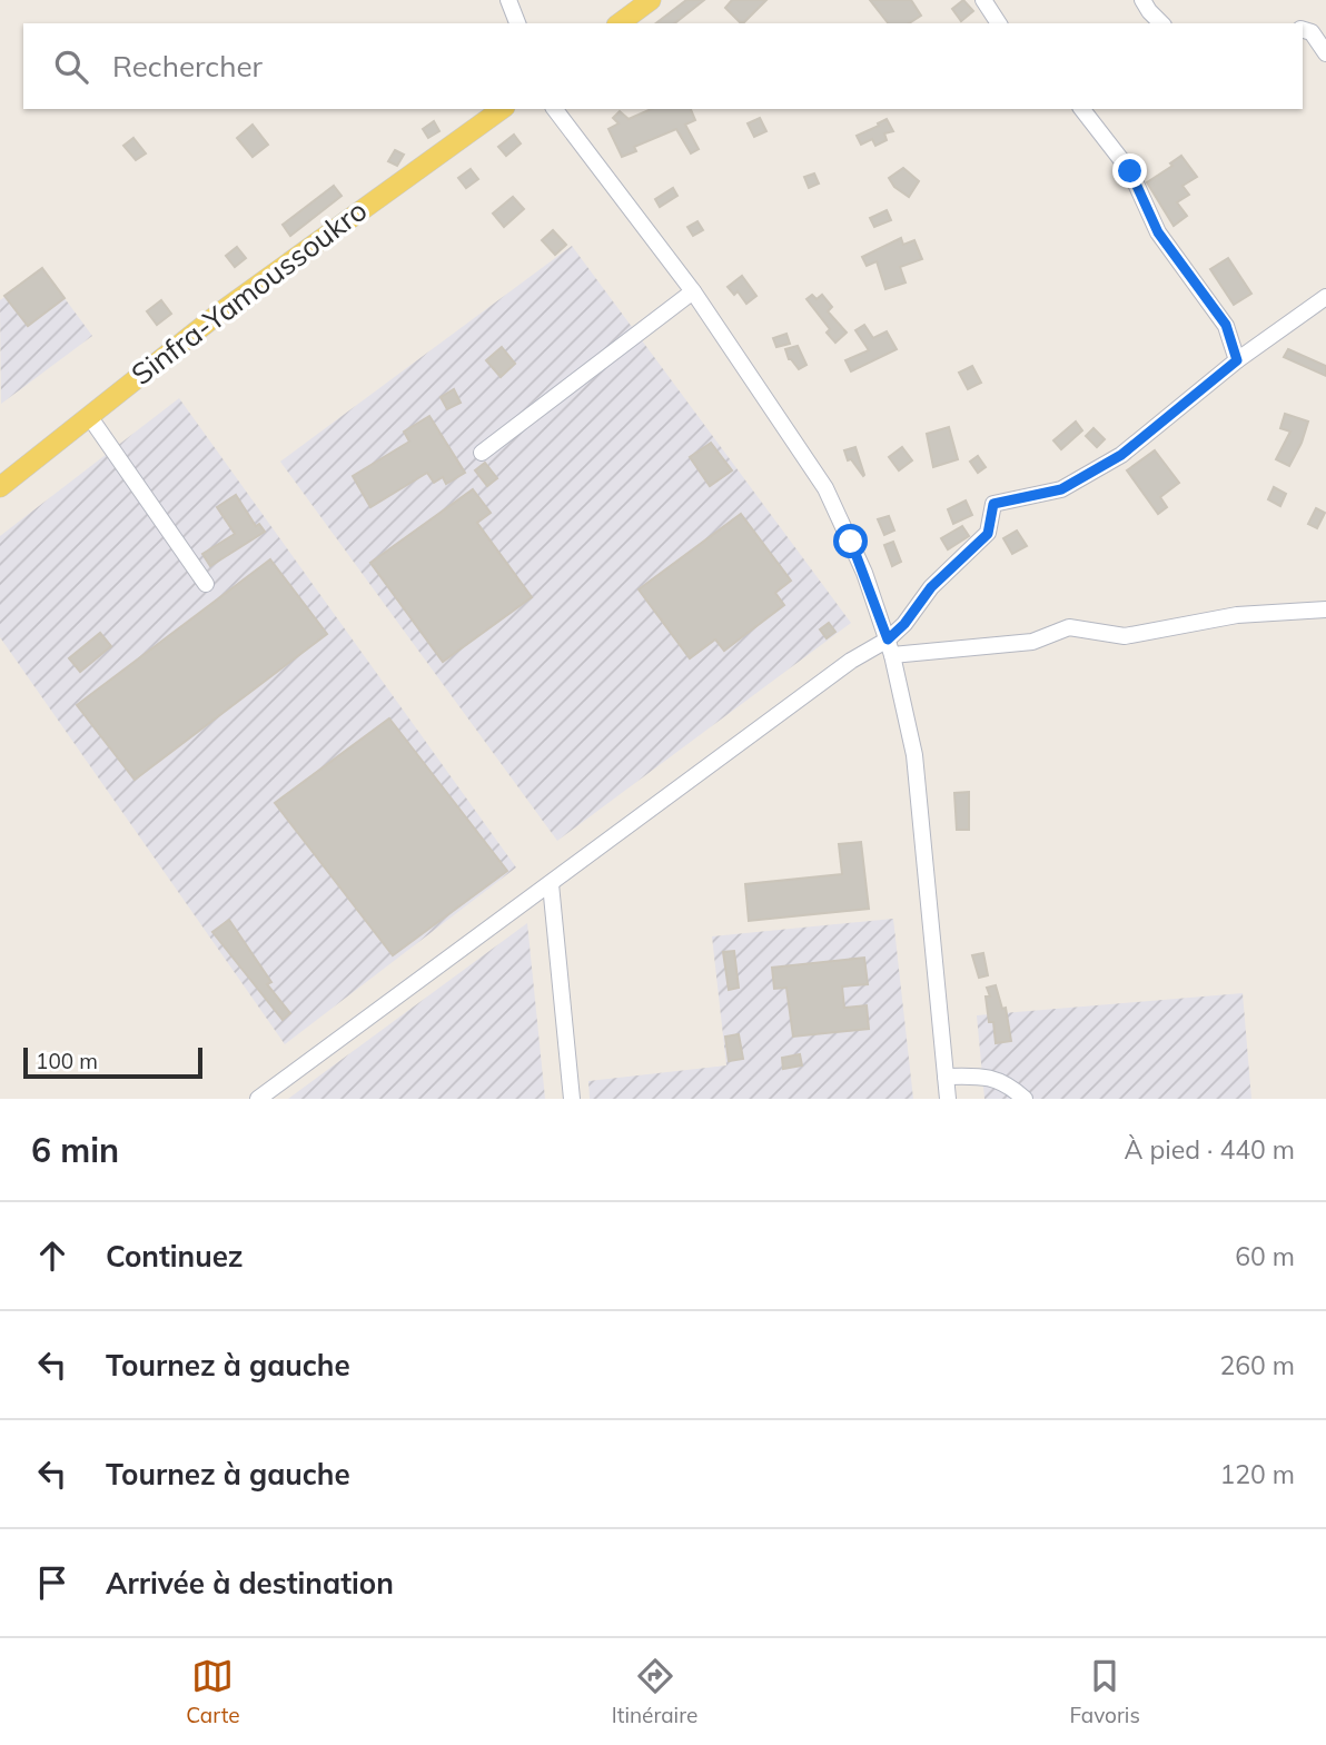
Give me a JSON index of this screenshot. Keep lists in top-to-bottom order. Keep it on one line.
{"streets":{"main road":["Sinfra-Yamoussoukro"]},"scale_bar":"100 m","page":{"search":"Rechercher","scale":"100 m","heading":["6 min","À pied · 440 m"],"list":[["Continuez","60 m"],["Tournez à gauche","260 m"],["Tournez à gauche","120 m"],"Arrivée à destination"],"nav":["Carte","Itinéraire","Favoris"]}}
